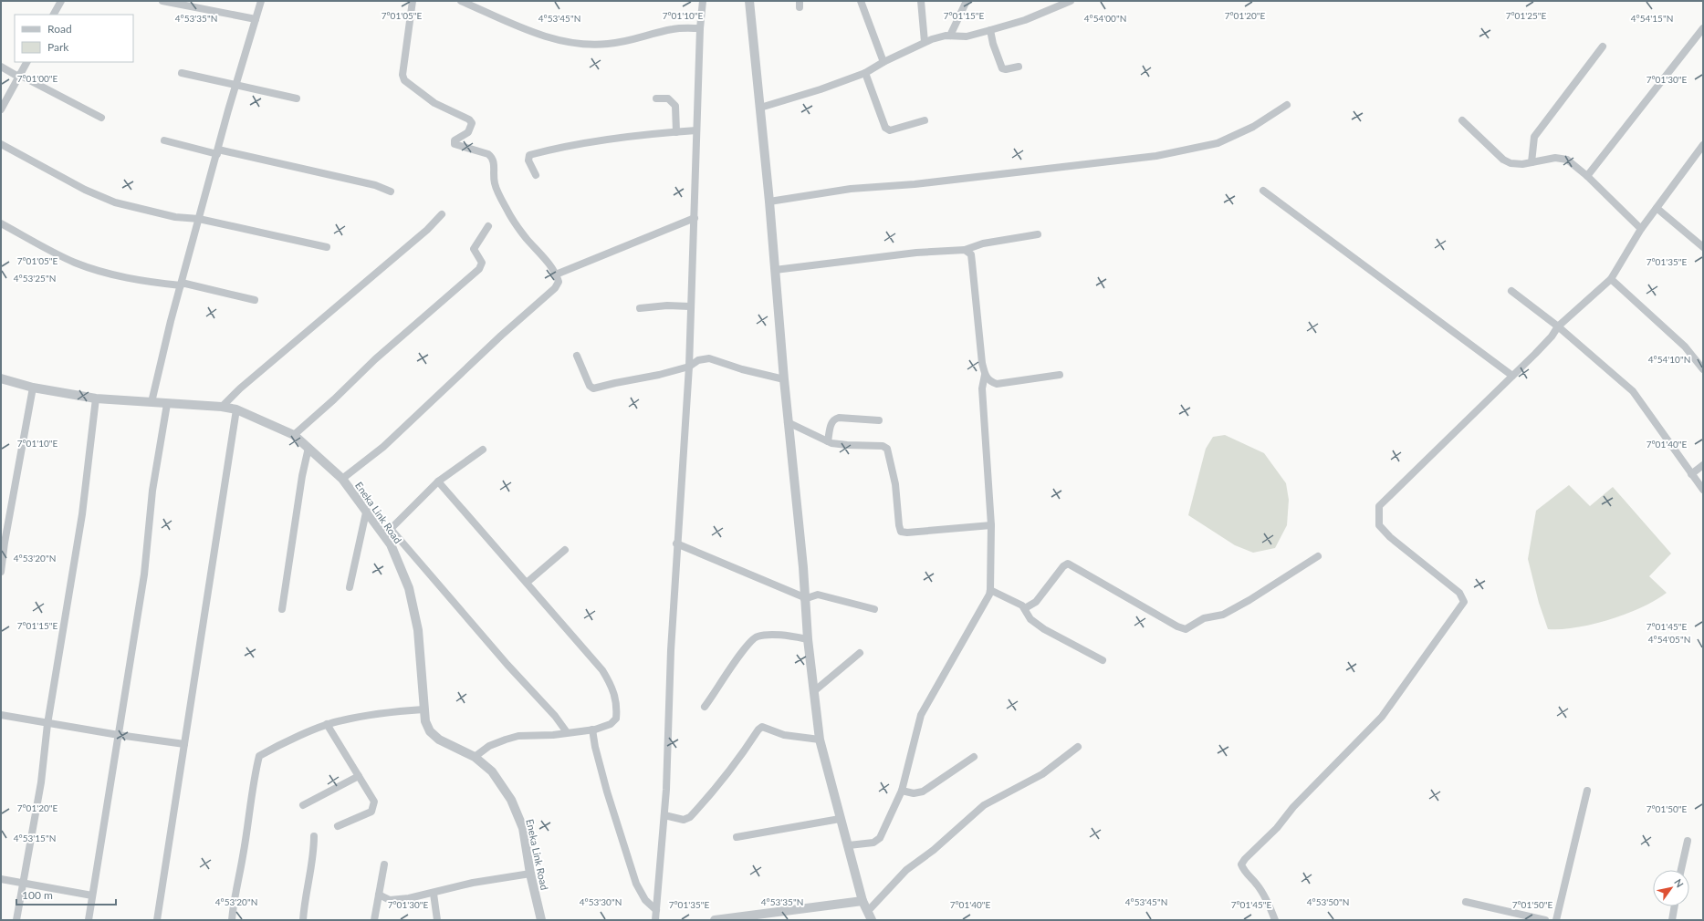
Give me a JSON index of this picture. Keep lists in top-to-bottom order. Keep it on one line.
{"streets":{"street":["Eneka Link Road"]},"legend":["Road","Park"],"scale_bar":"100 m","north":"top right","coordinates":["7°01'05\"E","7°01'10\"E","7°01'15\"E","7°01'20\"E","7°01'25\"E","4°53'45\"N","4°54'00\"N","4°53'35\"N","4°54'15\"N","7°01'00\"E","7°01'30\"E","7°01'35\"E","4°53'25\"N","4°54'10\"N","7°01'40\"E","4°53'20\"N","7°01'45\"E","4°54'05\"N","7°01'50\"E","4°53'15\"N","4°53'30\"N","4°53'50\"N"]}
